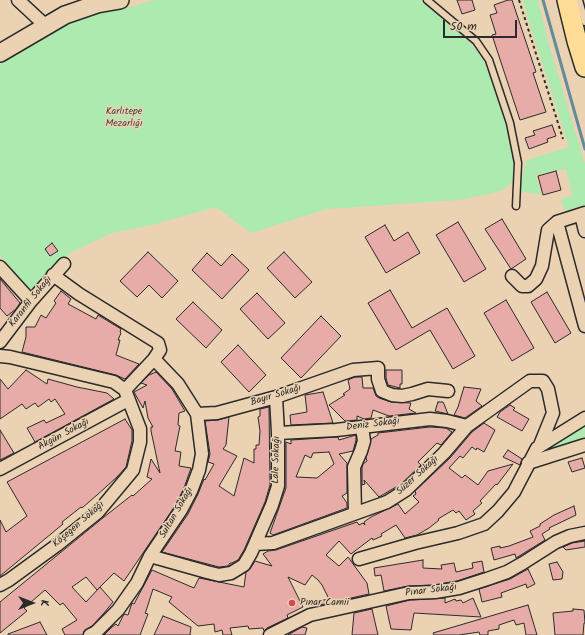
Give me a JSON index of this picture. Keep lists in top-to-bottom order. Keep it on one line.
{"streets":{"street":["Karanfil Sokağı","Bayır Sokağı","Deniz Sokağı","Akgün Sokağı","Lale Sokağı","Süzer Sokağı","Sultan Sokağı","Köşegen Sokağı","Pınar Sokağı"]},"crossings":[["Bayır Sokağı","Lale Sokağı"],["Bayır Sokağı","Sultan Sokağı"],["Deniz Sokağı","Lale Sokağı"],["Deniz Sokağı","Süzer Sokağı"],["Akgün Sokağı","Sultan Sokağı"],["Akgün Sokağı","Köşegen Sokağı"],["Lale Sokağı","Süzer Sokağı"]],"parks":["Karlıtepe Mezarlığı"],"places":["Pınar Camii"],"scale_bar":"50 m","north":"right"}
